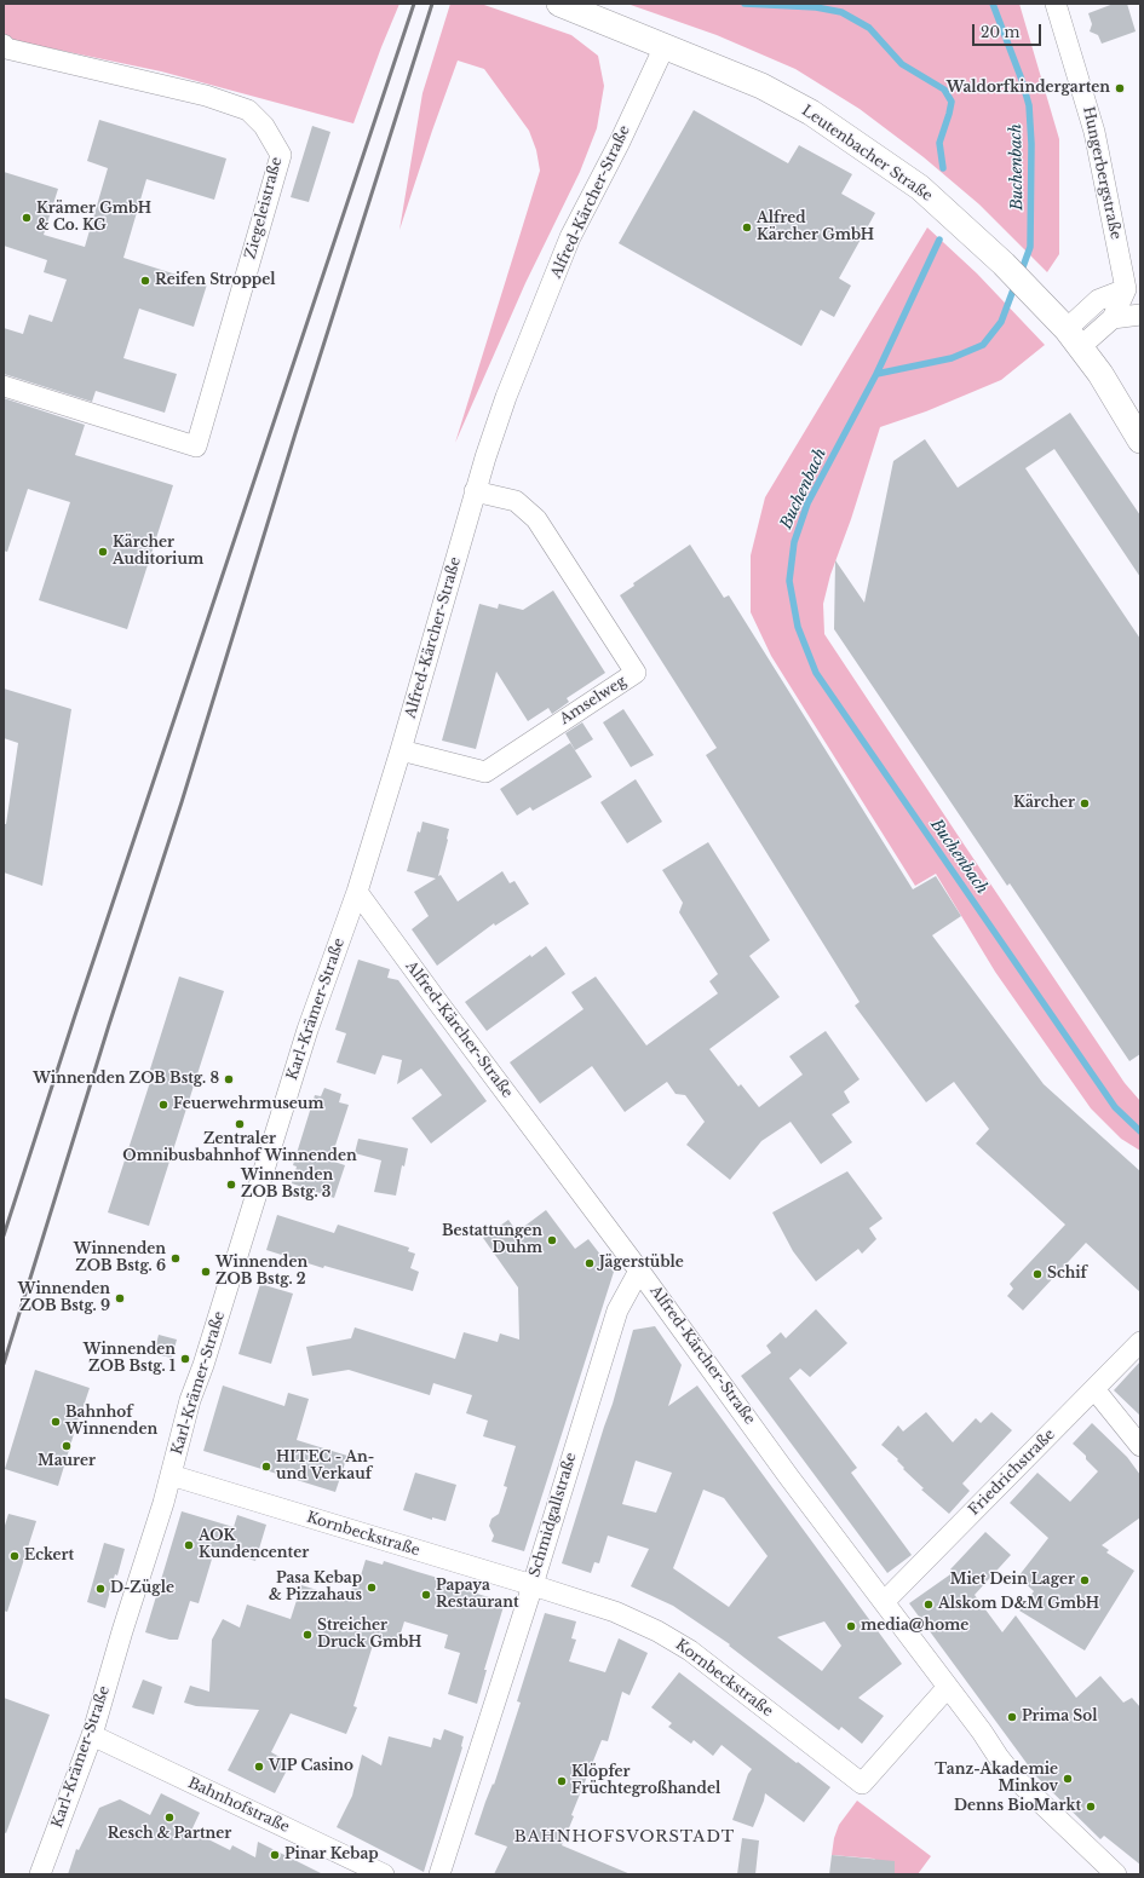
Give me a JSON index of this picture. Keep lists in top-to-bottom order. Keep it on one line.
{"streets":{"street":["Leutenbacher Straße","Hungerbergstraße","Alfred-Kärcher-Straße","Ziegeleistraße","Amselweg","Karl-Krämer-Straße","Friedrichstraße","Schmidgallstraße","Kornbeckstraße","Bahnhofstraße"]},"crossings":[["Leutenbacher Straße","Alfred-Kärcher-Straße"],["Alfred-Kärcher-Straße","Amselweg"],["Alfred-Kärcher-Straße","Karl-Krämer-Straße"],["Alfred-Kärcher-Straße","Friedrichstraße"],["Alfred-Kärcher-Straße","Schmidgallstraße"],["Alfred-Kärcher-Straße","Kornbeckstraße"],["Karl-Krämer-Straße","Kornbeckstraße"],["Karl-Krämer-Straße","Bahnhofstraße"],["Schmidgallstraße","Kornbeckstraße"]],"districts":["BAHNHOFSVORSTADT"],"water":["Buchenbach"],"places":["Waldorfkindergarten","Krämer GmbH & Co. KG","Alfred Kärcher GmbH","Reifen Stroppel","Kärcher Auditorium","Kärcher","Winnenden ZOB Bstg. 8","Feuerwehrmuseum","Zentraler Omnibusbahnhof Winnenden","Winnenden ZOB Bstg. 3","Bestattungen Duhm","Winnenden ZOB Bstg. 6","Jägerstüble","Winnenden ZOB Bstg. 2","Schif","Winnenden ZOB Bstg. 9","Winnenden ZOB Bstg. 1","Bahnhof Winnenden","Maurer","HITEC - An- und Verkauf","AOK Kundencenter","Eckert","Miet Dein Lager","Pasa Kebap & Pizzahaus","D-Zügle","Papaya Restaurant","Alskom D&M GmbH","media@home","Streicher Druck GmbH","Prima Sol","VIP Casino","Tanz-Akademie Minkov","Klöpfer Früchtegroßhandel","Denns BioMarkt","Resch & Partner","Pinar Kebap"],"scale_bar":"20 m"}
